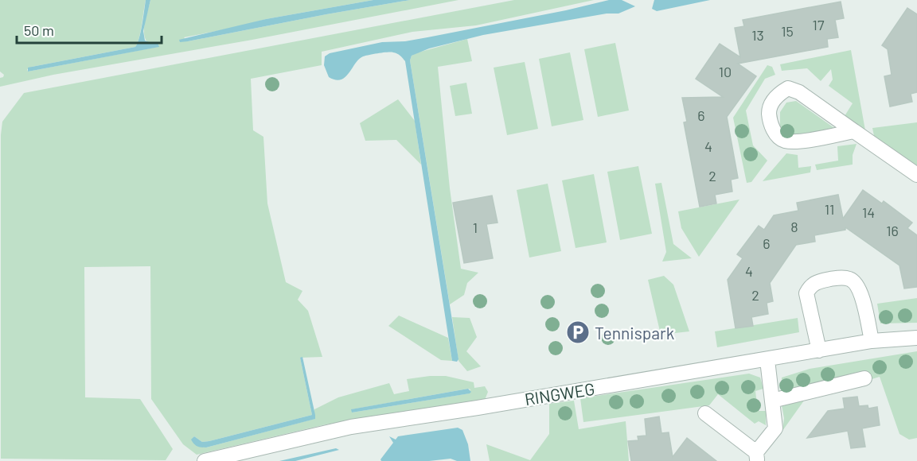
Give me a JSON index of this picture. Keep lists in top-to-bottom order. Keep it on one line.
{"streets":{"street":["RINGWEG"]},"places":{"parking":["Tennispark"]},"house_numbers":["17","15","13","10","6","4","2","11","14","8","1","16","6","4","2"],"scale_bar":"50 m"}
